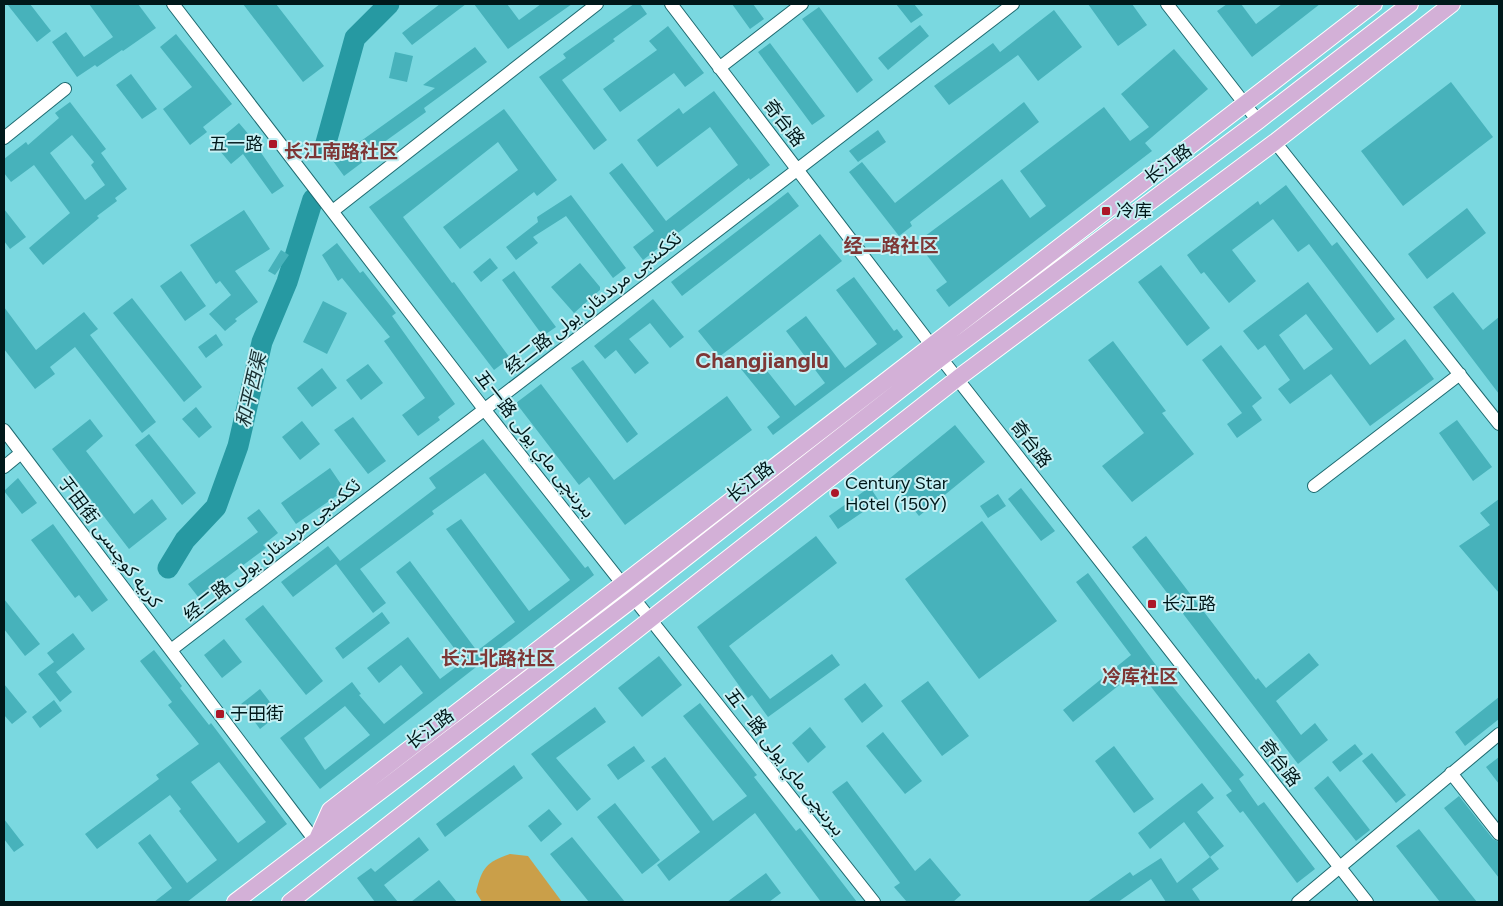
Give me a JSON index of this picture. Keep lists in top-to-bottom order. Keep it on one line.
{"streets":{"main road":["长江路"],"street":["奇台路","经二路 ئككىنجى مرىدىئان يولى","五一路 بىرىنچى ماي يولى","于田街 كرىيە كوچىسى"]},"crossings":[["奇台路","长江路"],["奇台路","经二路 ئككىنجى مرىدىئان يولى"],["长江路","五一路 بىرىنچى ماي يولى"],["长江路","于田街 كرىيە كوچىسى"],["经二路 ئككىنجى مرىدىئان يولى","五一路 بىرىنچى ماي يولى"],["经二路 ئككىنجى مرىدىئان يولى","于田街 كرىيە كوچىسى"]],"districts":["长江南路社区","经二路社区","Changjianglu","长江北路社区","冷库社区"],"water":["和平西渠"],"places":{"transit":["五一路","冷库","长江路","于田街"],"other":["Century Star Hotel (150Y)"]}}
